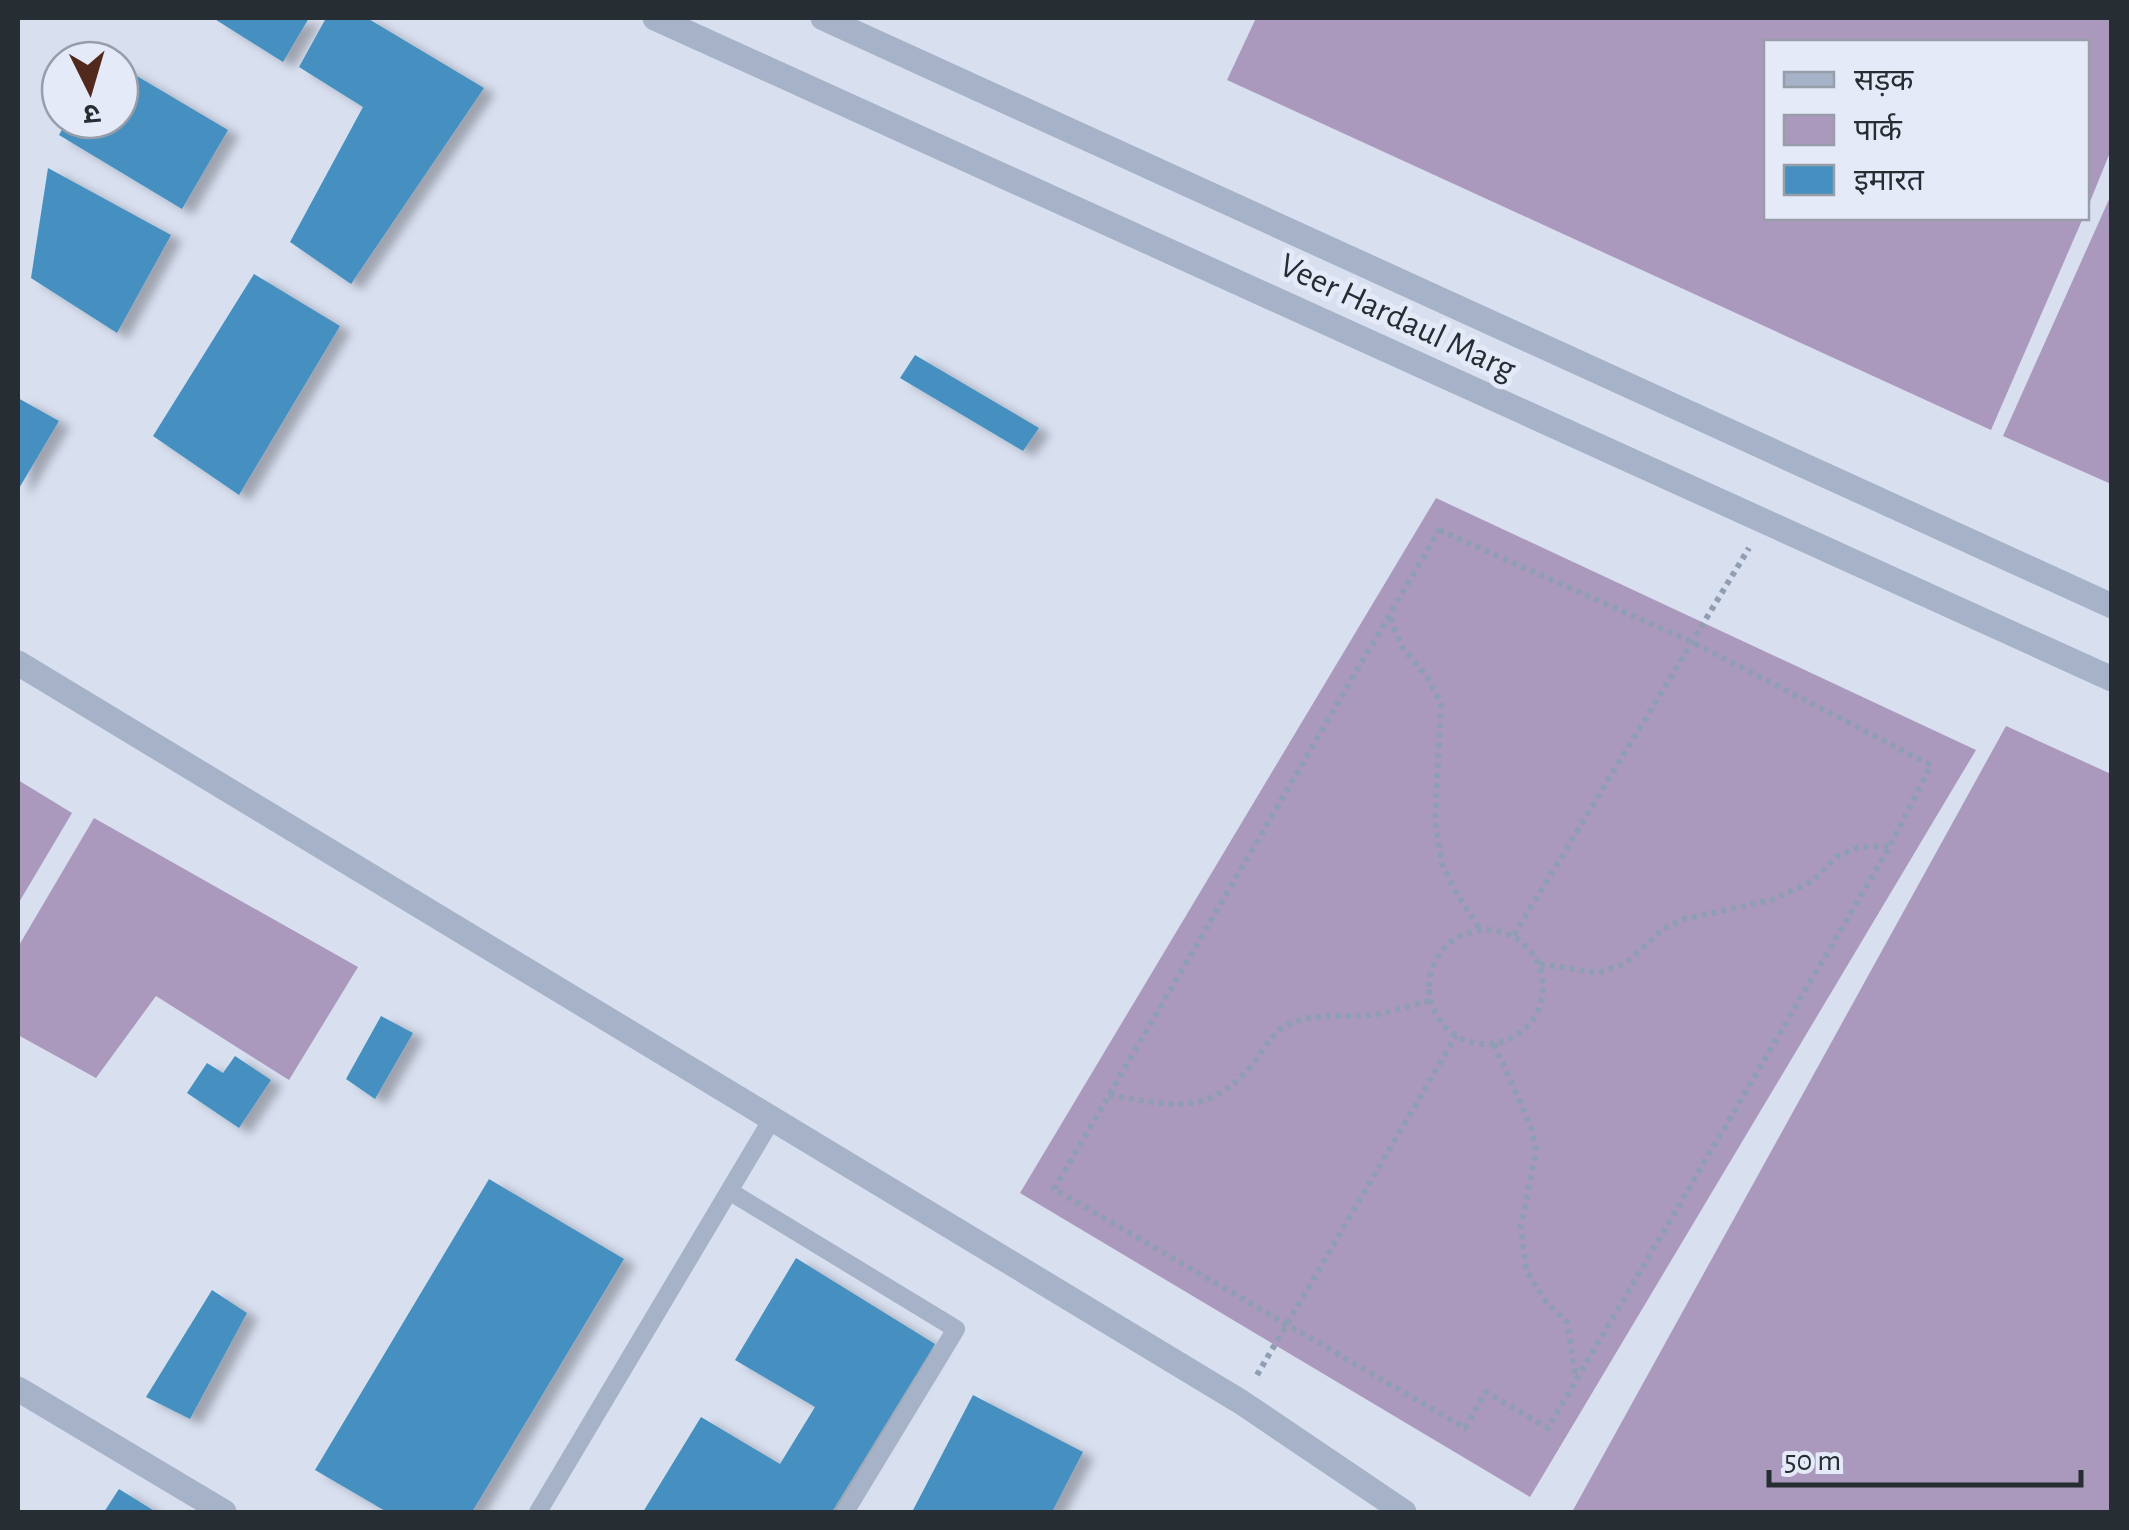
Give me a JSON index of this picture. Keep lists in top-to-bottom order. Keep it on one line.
{"streets":{"street":["Veer Hardaul Marg"]},"legend":["सड़क","पार्क","इमारत"],"scale_bar":"50 m","north":"bottom"}
